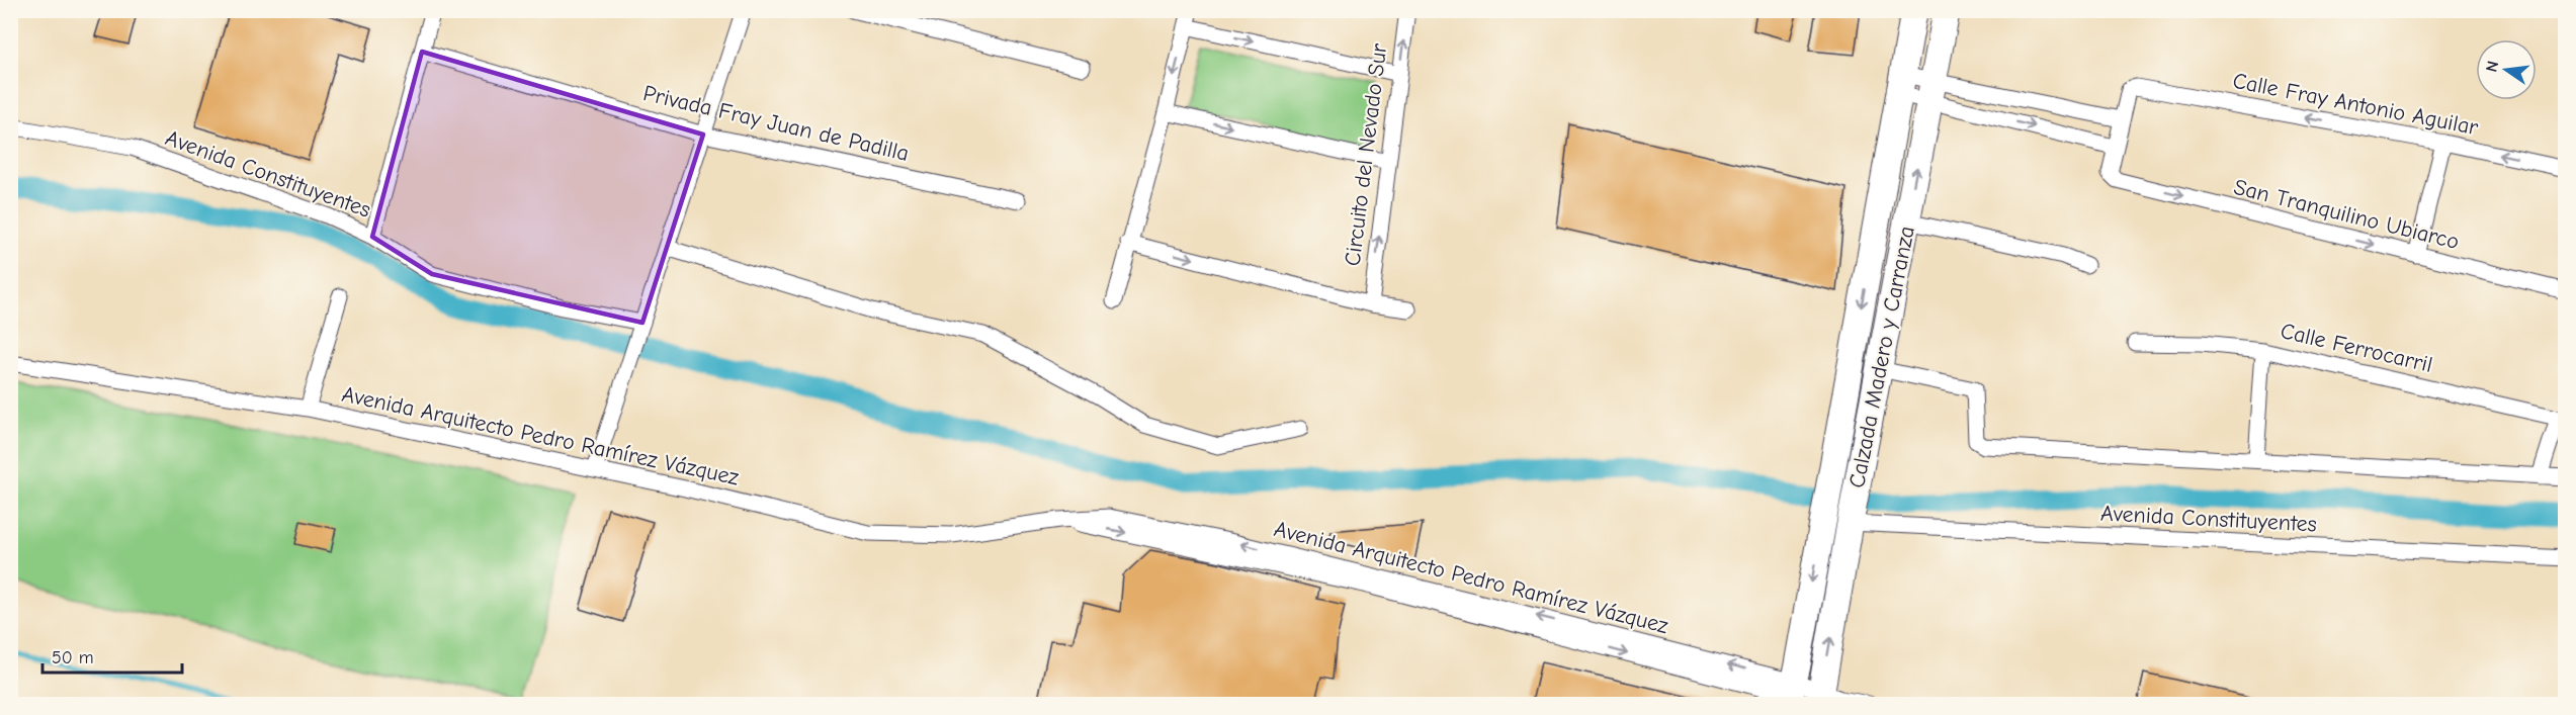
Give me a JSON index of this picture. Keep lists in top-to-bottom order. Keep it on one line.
{"streets":{"main road":["Calzada Madero y Carranza"],"street":["Calle Fray Antonio Aguilar","Privada Fray Juan de Padilla","Circuito del Nevado Sur","Avenida Constituyentes","San Tranquilino Ubiarco","Calle Ferrocarril","Avenida Arquitecto Pedro Ramírez Vázquez"]},"crossings":[["Avenida Constituyentes","Calzada Madero y Carranza"],["Calzada Madero y Carranza","Avenida Arquitecto Pedro Ramírez Vázquez"]],"one_way":["Calle Fray Antonio Aguilar","Circuito del Nevado Sur","San Tranquilino Ubiarco"],"scale_bar":"50 m","north":"left"}
